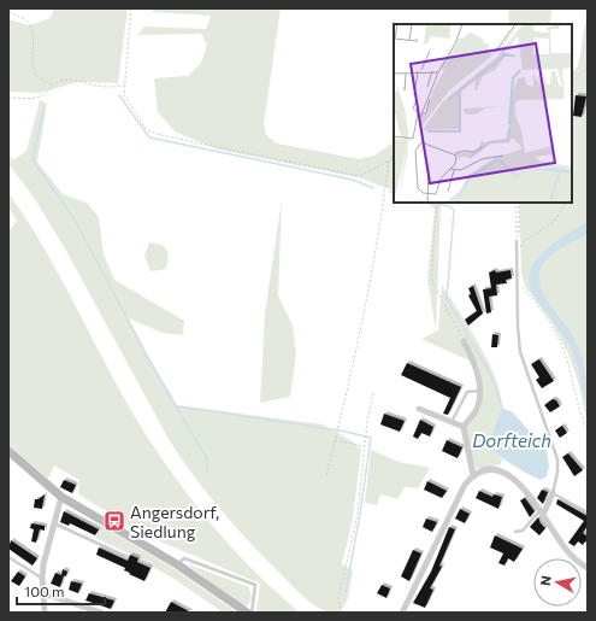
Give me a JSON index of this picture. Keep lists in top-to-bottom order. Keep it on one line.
{"water":["Dorfteich"],"places":{"bus stop":["Angersdorf, Siedlung"]},"scale_bar":"100 m","north":"left"}
